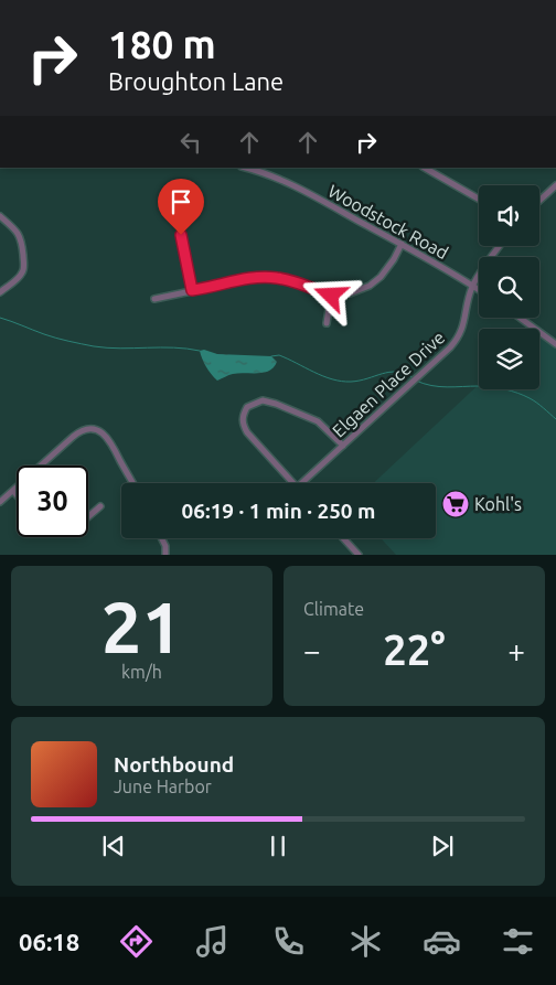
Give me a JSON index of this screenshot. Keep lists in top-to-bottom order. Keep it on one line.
{"streets":{"street":["Woodstock Road","Elgaen Place Drive"]},"crossings":[["Woodstock Road","Elgaen Place Drive"]],"places":{"supermarket":["Kohl's"]},"page":{"turn":["180 m","Broughton Lane"],"limit":"30","trip":"06:19 · 1 min · 250 m","tile":[["21","km/h"],"Climate"],"heat":["−","22°","+"],"song":["Northbound","June Harbor"],"tabs":"06:18"}}
